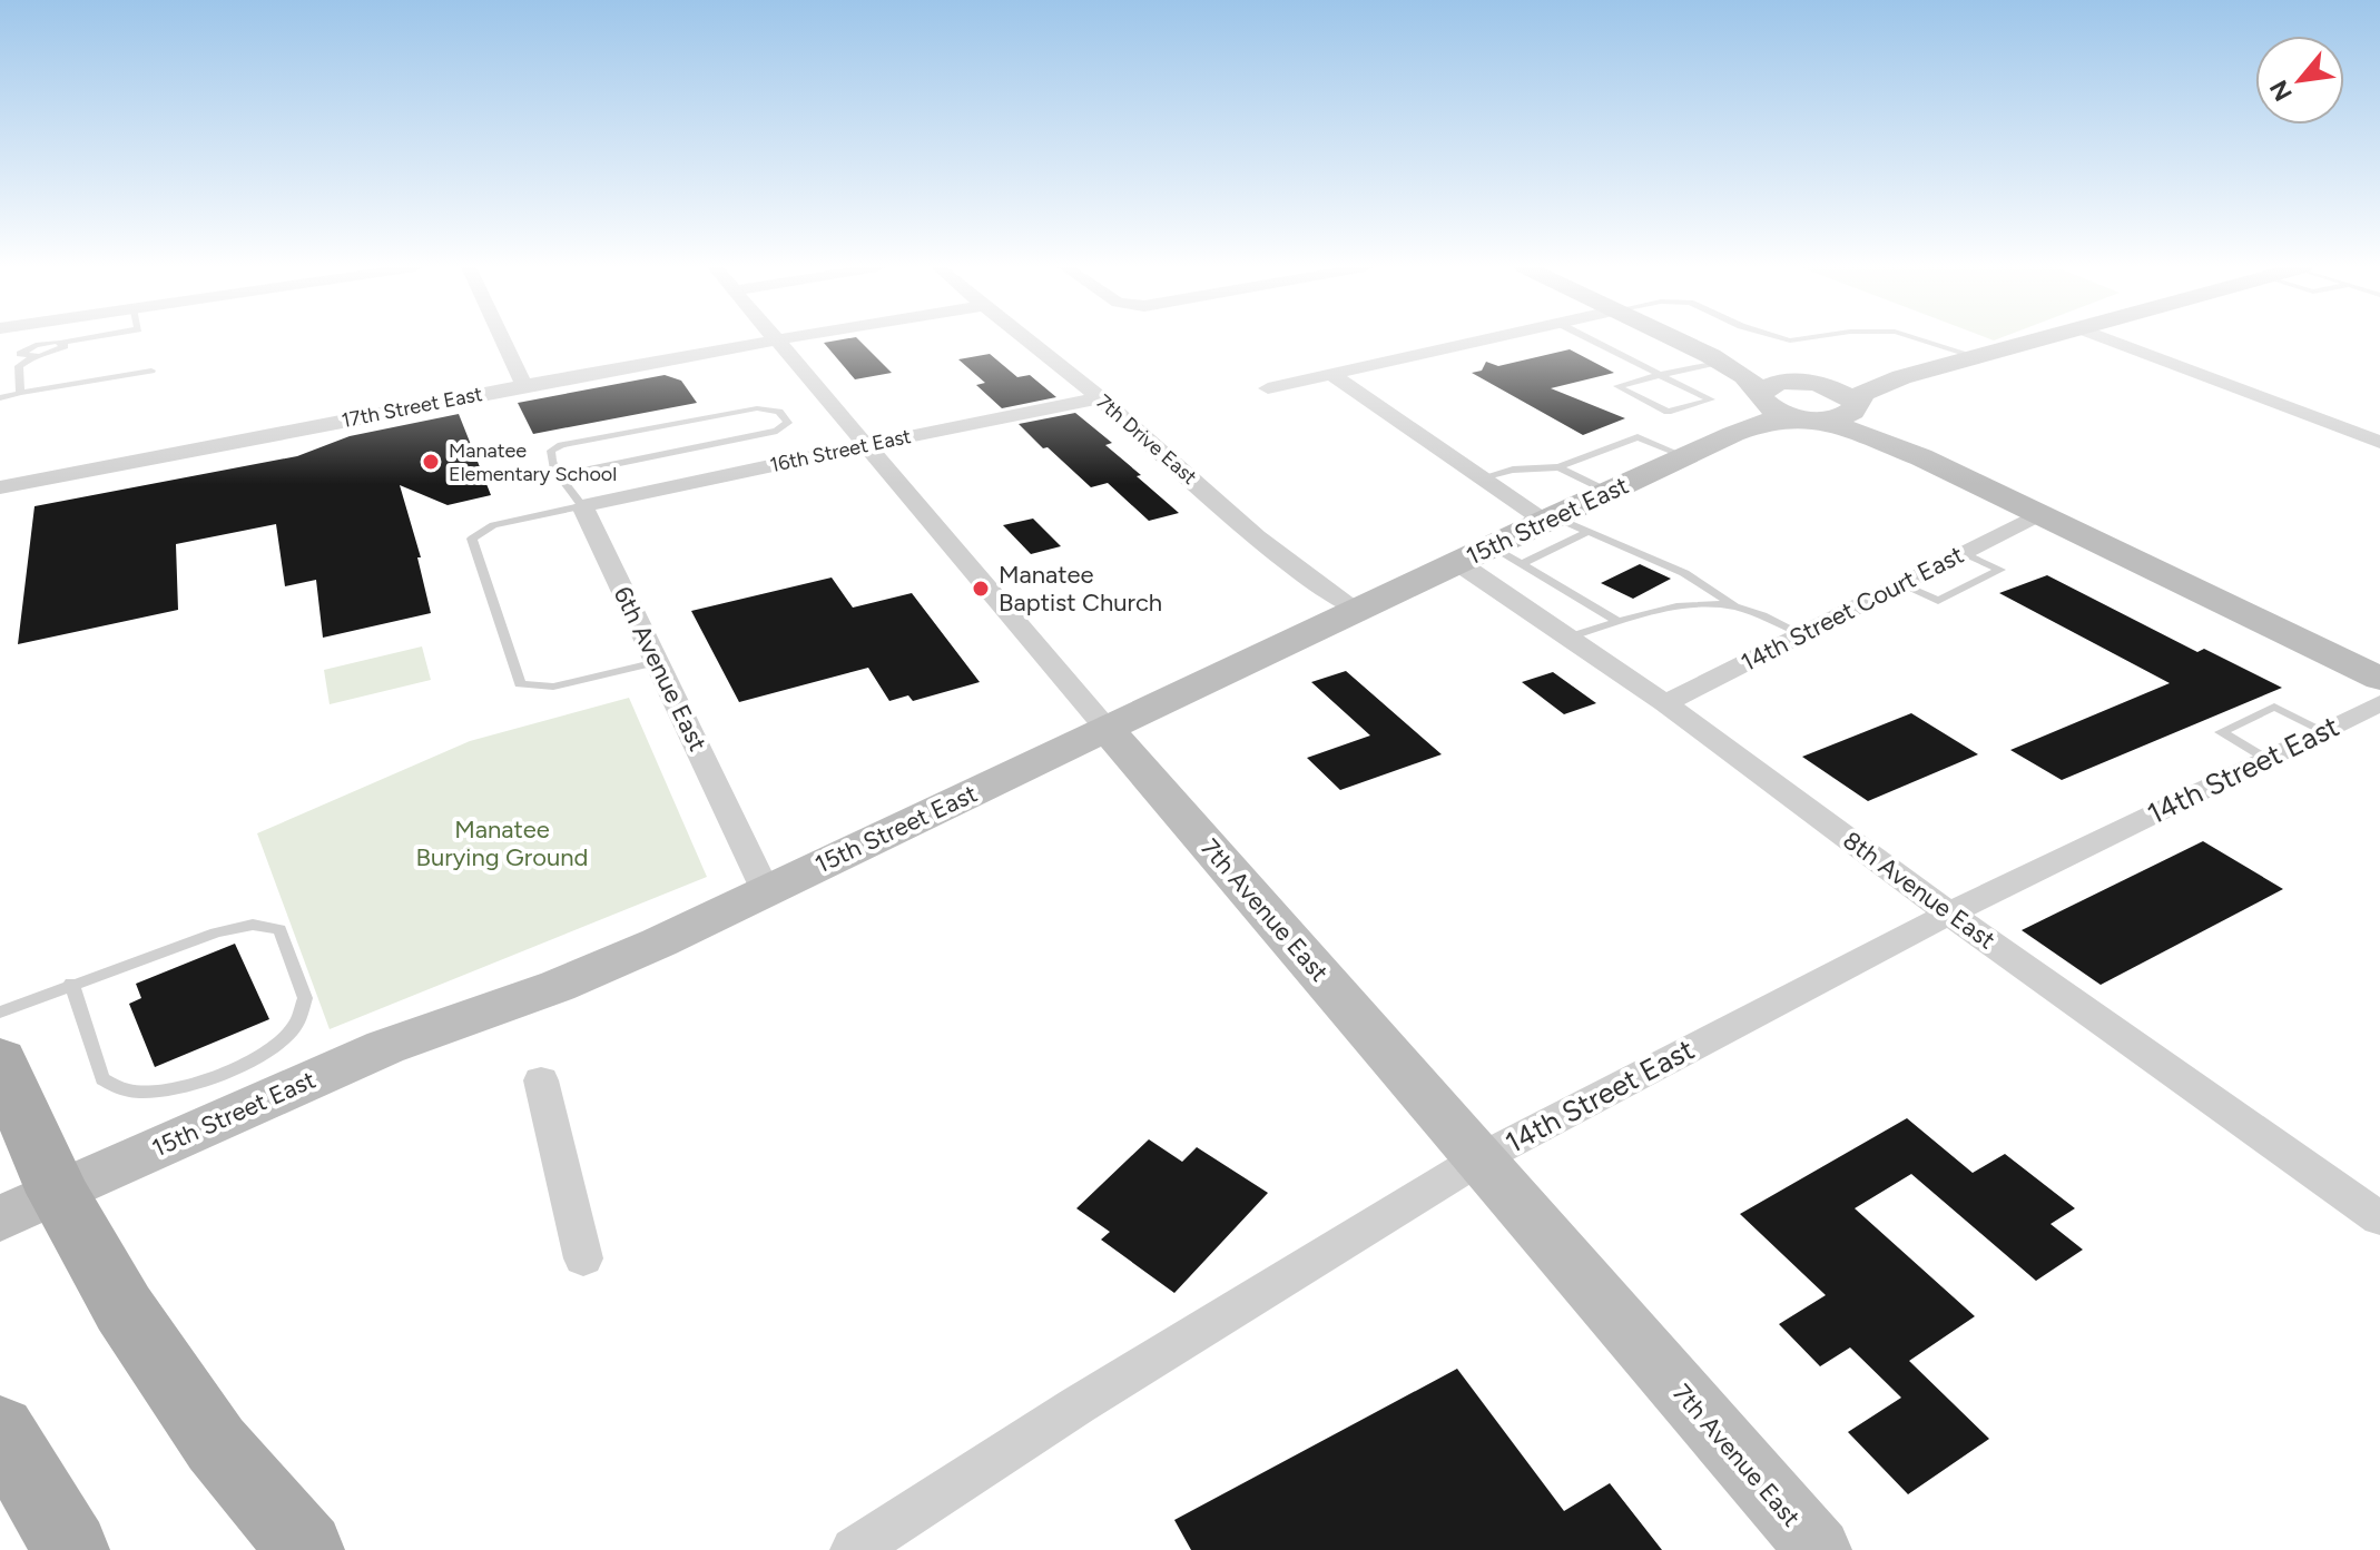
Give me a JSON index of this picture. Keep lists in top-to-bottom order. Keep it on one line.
{"streets":{"main road":["15th Street East","7th Avenue East"],"street":["17th Street East","7th Drive East","16th Street East","14th Street Court East","6th Avenue East","14th Street East","8th Avenue East"]},"crossings":[["17th Street East","7th Avenue East"],["7th Drive East","16th Street East"],["7th Drive East","15th Street East"],["16th Street East","6th Avenue East"],["16th Street East","7th Avenue East"],["15th Street East","6th Avenue East"],["15th Street East","8th Avenue East"],["15th Street East","7th Avenue East"],["14th Street Court East","8th Avenue East"],["14th Street East","8th Avenue East"],["14th Street East","7th Avenue East"]],"parks":["Manatee Burying Ground"],"places":["Manatee Elementary School","Manatee Baptist Church"],"north":"bottom left"}
